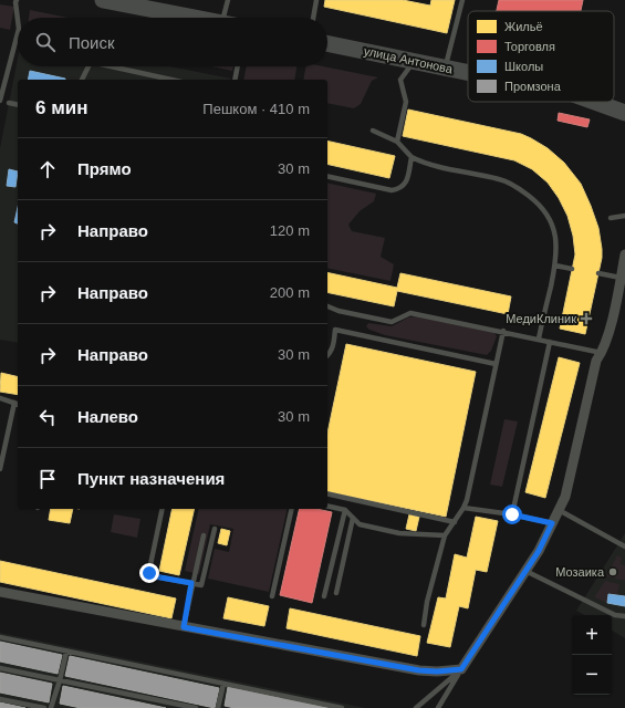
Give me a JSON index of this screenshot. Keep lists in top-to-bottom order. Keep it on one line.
{"streets":{"main road":["улица Антонова"]},"places":{"health":["МедиКлиник"],"other":["Мозаика"]},"legend":["Жильё","Торговля","Школы","Промзона"],"page":{"search":"Поиск","heading":["6 мин","Пешком · 410 m"],"list":[["Прямо","30 m"],["Направо","120 m"],["Направо","200 m"],["Направо","30 m"],["Налево","30 m"],"Пункт назначения"],"map_buttons":["+","−"]}}
